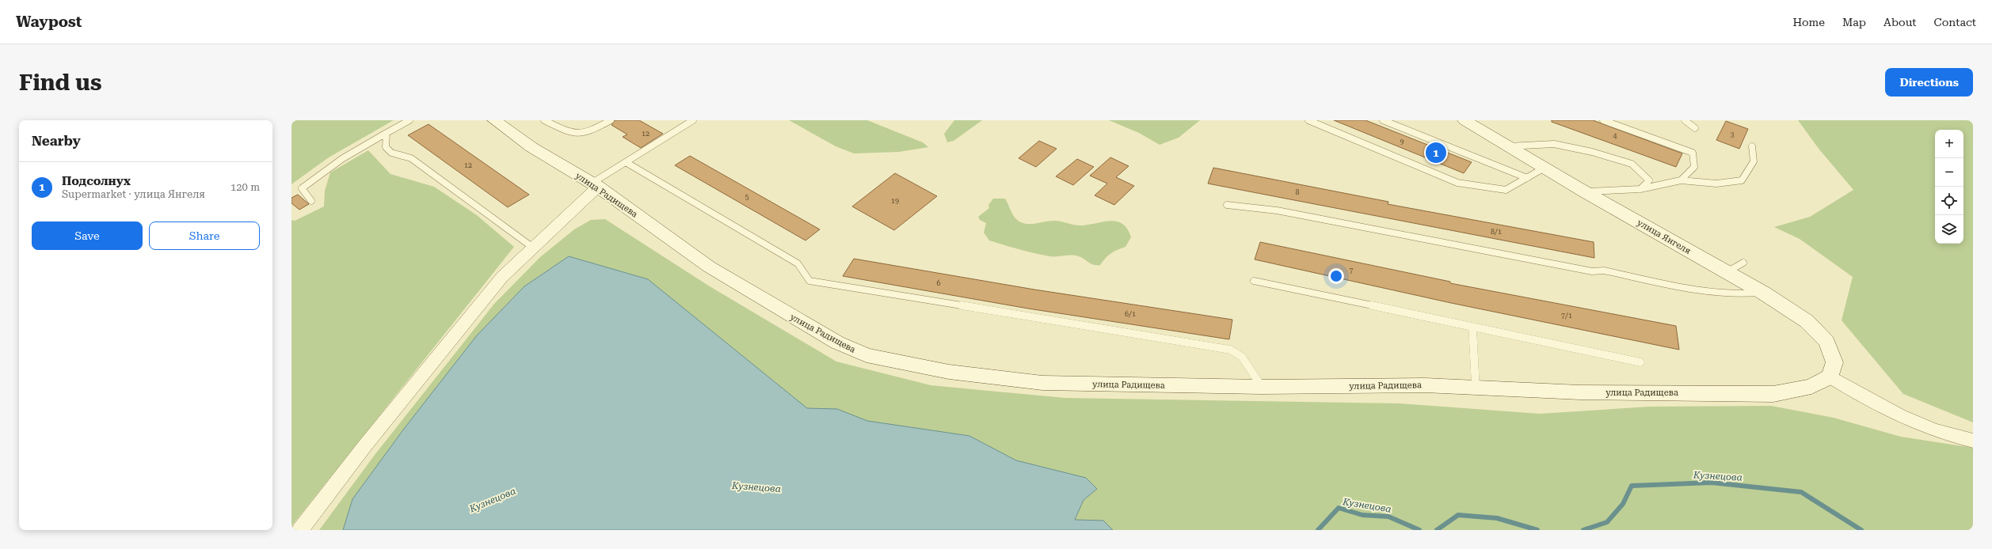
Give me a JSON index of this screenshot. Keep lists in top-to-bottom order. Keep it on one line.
{"streets":{"street":["улица Радищева","улица Янгеля"]},"crossings":[["улица Радищева","улица Янгеля"]],"water":["Кузнецова"],"house_numbers":["12","3","4","9","12","8","5","19","8/1","7","6","6/1","7/1"],"page":{"header":"Waypost","nav":["Home","Map","About","Contact"],"buttons":["Directions",["Save","Share"]],"title":"Find us","heading":"Nearby","map_buttons":["+","−"],"pins":"1","list":[{"mark":"1","name":"Подсолнух","note":"Supermarket · улица Янгеля","value":"120 m"}]}}
